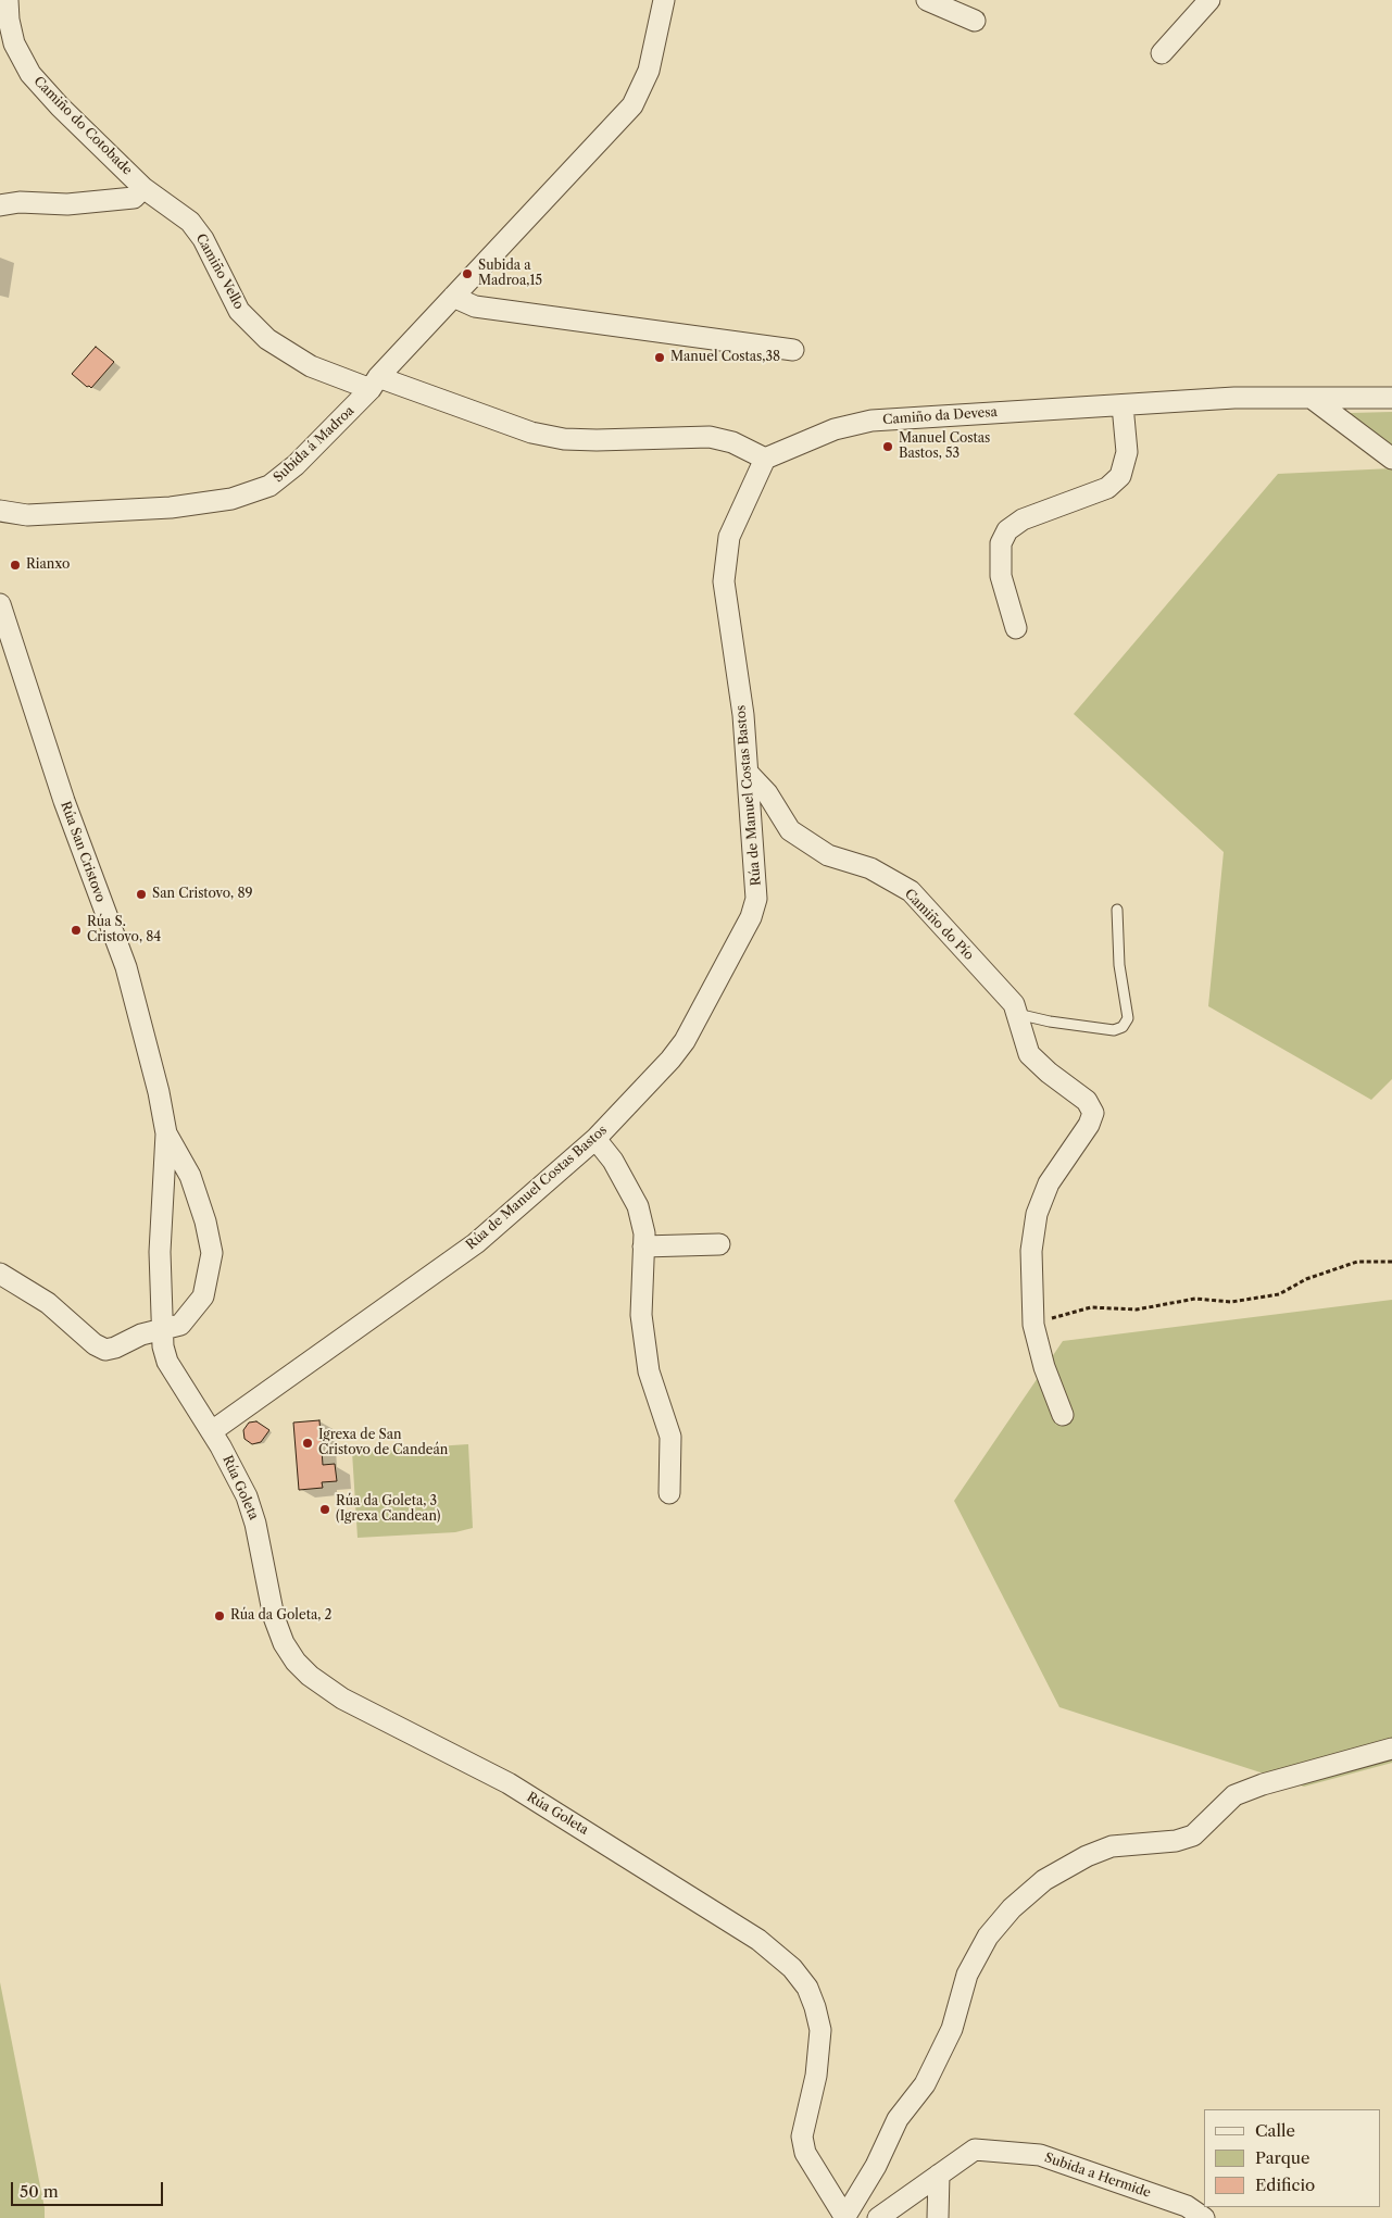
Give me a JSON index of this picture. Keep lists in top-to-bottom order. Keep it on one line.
{"streets":{"street":["Camiño do Cotobade","Camiño Vello","Camiño da Devesa","Subida á Madroa","Rúa de Manuel Costas Bastos","Rúa San Cristovo","Camiño do Pío","Rúa Goleta","Subida a Hermide"]},"crossings":[["Camiño do Cotobade","Camiño Vello"],["Camiño Vello","Subida á Madroa"],["Camiño da Devesa","Rúa de Manuel Costas Bastos"],["Rúa de Manuel Costas Bastos","Rúa San Cristovo"],["Rúa de Manuel Costas Bastos","Camiño do Pío"],["Rúa de Manuel Costas Bastos","Rúa Goleta"],["Rúa San Cristovo","Rúa Goleta"]],"places":["Subida a Madroa,15","Manuel Costas,38","Manuel Costas Bastos, 53","Rianxo","San Cristovo, 89","Rúa S. Cristovo, 84","Igrexa de San Cristovo de Candeán","Rúa da Goleta, 3 (Igrexa Candean)","Rúa da Goleta, 2"],"legend":["Calle","Parque","Edificio"],"scale_bar":"50 m"}
